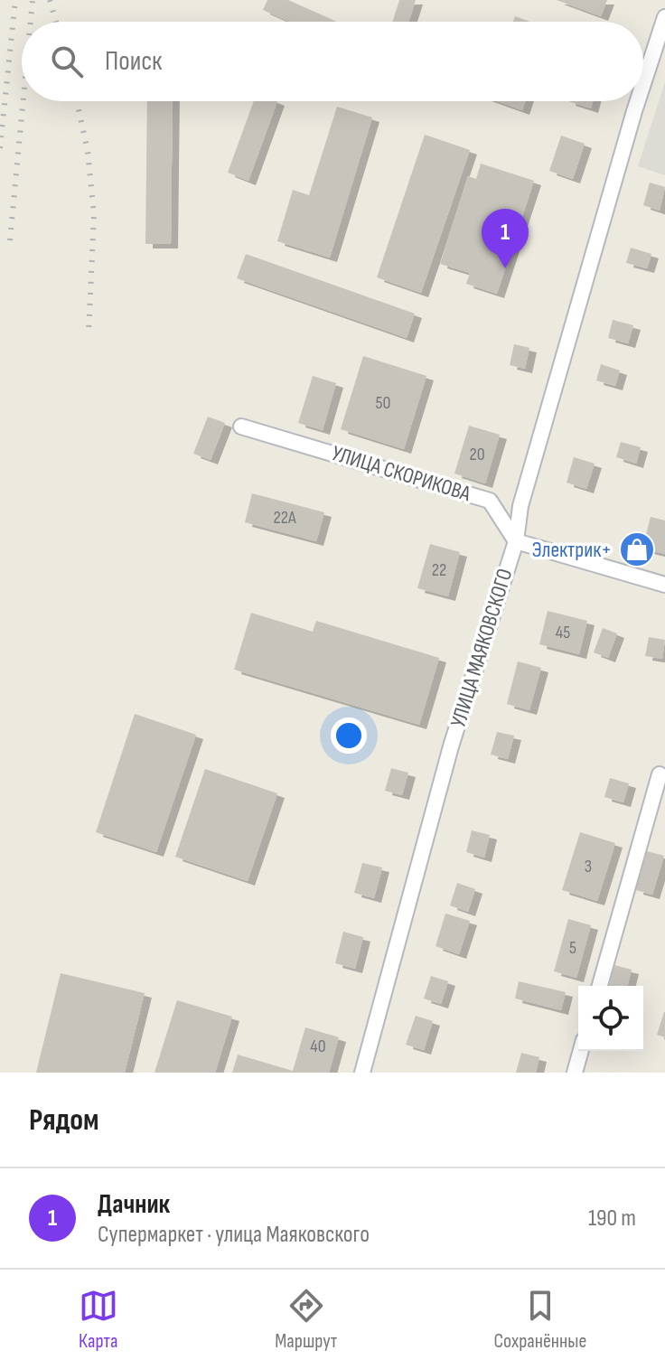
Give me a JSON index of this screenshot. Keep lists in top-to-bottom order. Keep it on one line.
{"streets":{"street":["УЛИЦА СКОРИКОВА","УЛИЦА МАЯКОВСКОГО"]},"crossings":[["УЛИЦА СКОРИКОВА","УЛИЦА МАЯКОВСКОГО"]],"places":{"shop":["Электрик+"]},"house_numbers":["50","20","22А","22","45","3","5","40"],"page":{"search":"Поиск","pins":"1","heading":"Рядом","list":[{"mark":"1","name":"Дачник","note":"Супермаркет · улица Маяковского","value":"190 m"}],"nav":["Карта","Маршрут","Сохранённые"]}}
